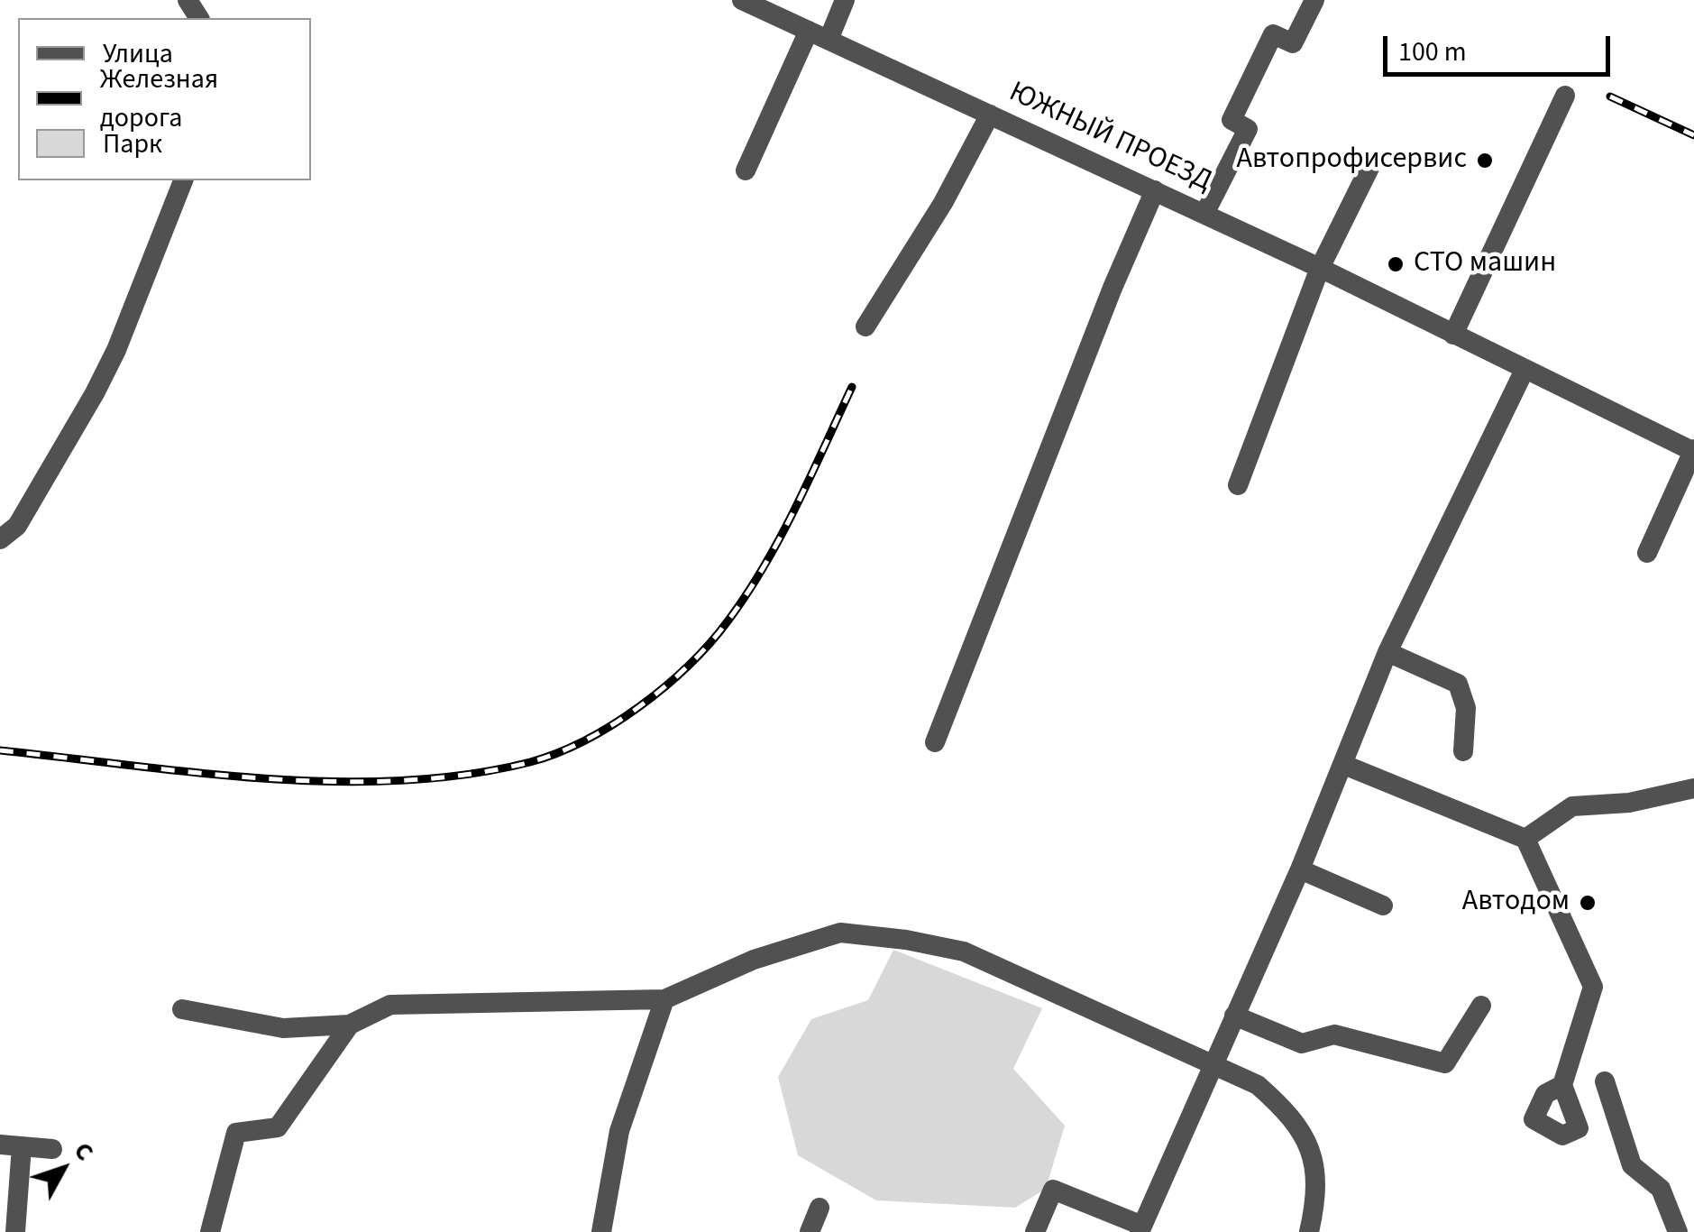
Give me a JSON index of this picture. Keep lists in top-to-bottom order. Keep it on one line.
{"streets":{"street":["ЮЖНЫЙ ПРОЕЗД"]},"places":["Автопрофисервис","СТО машин","Автодом"],"legend":["Улица","Железная дорога","Парк"],"scale_bar":"100 m","north":"top right"}
